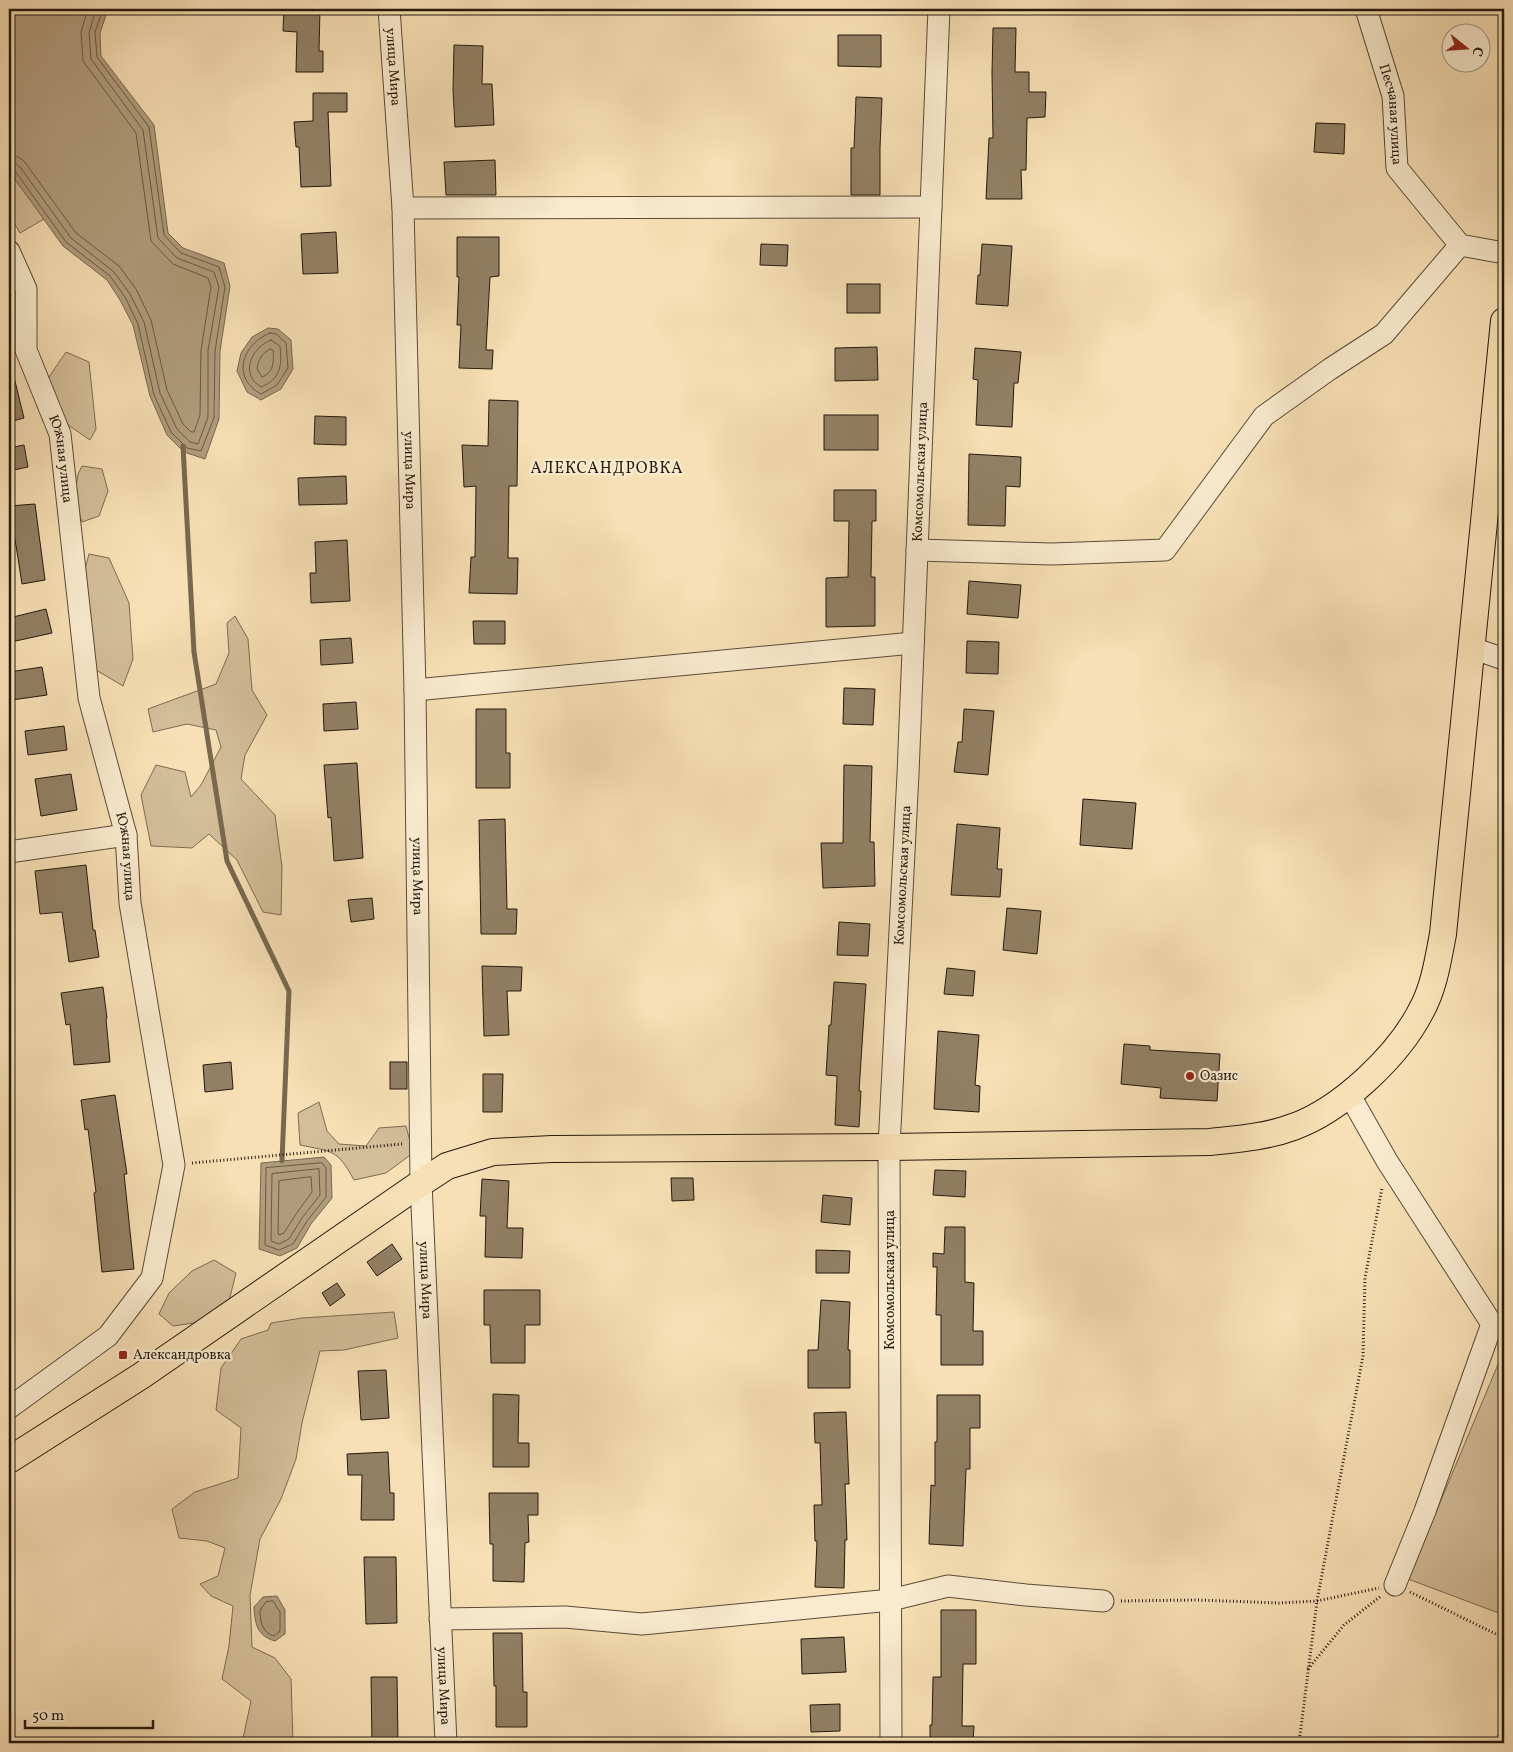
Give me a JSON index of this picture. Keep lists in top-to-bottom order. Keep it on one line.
{"streets":{"street":["улица Мира","Песчаная улица","Южная улица","Комсомольская улица"]},"districts":["АЛЕКСАНДРОВКА"],"places":{"other":["Оазис"],"transit":["Александровка"]},"scale_bar":"50 m","north":"right"}
